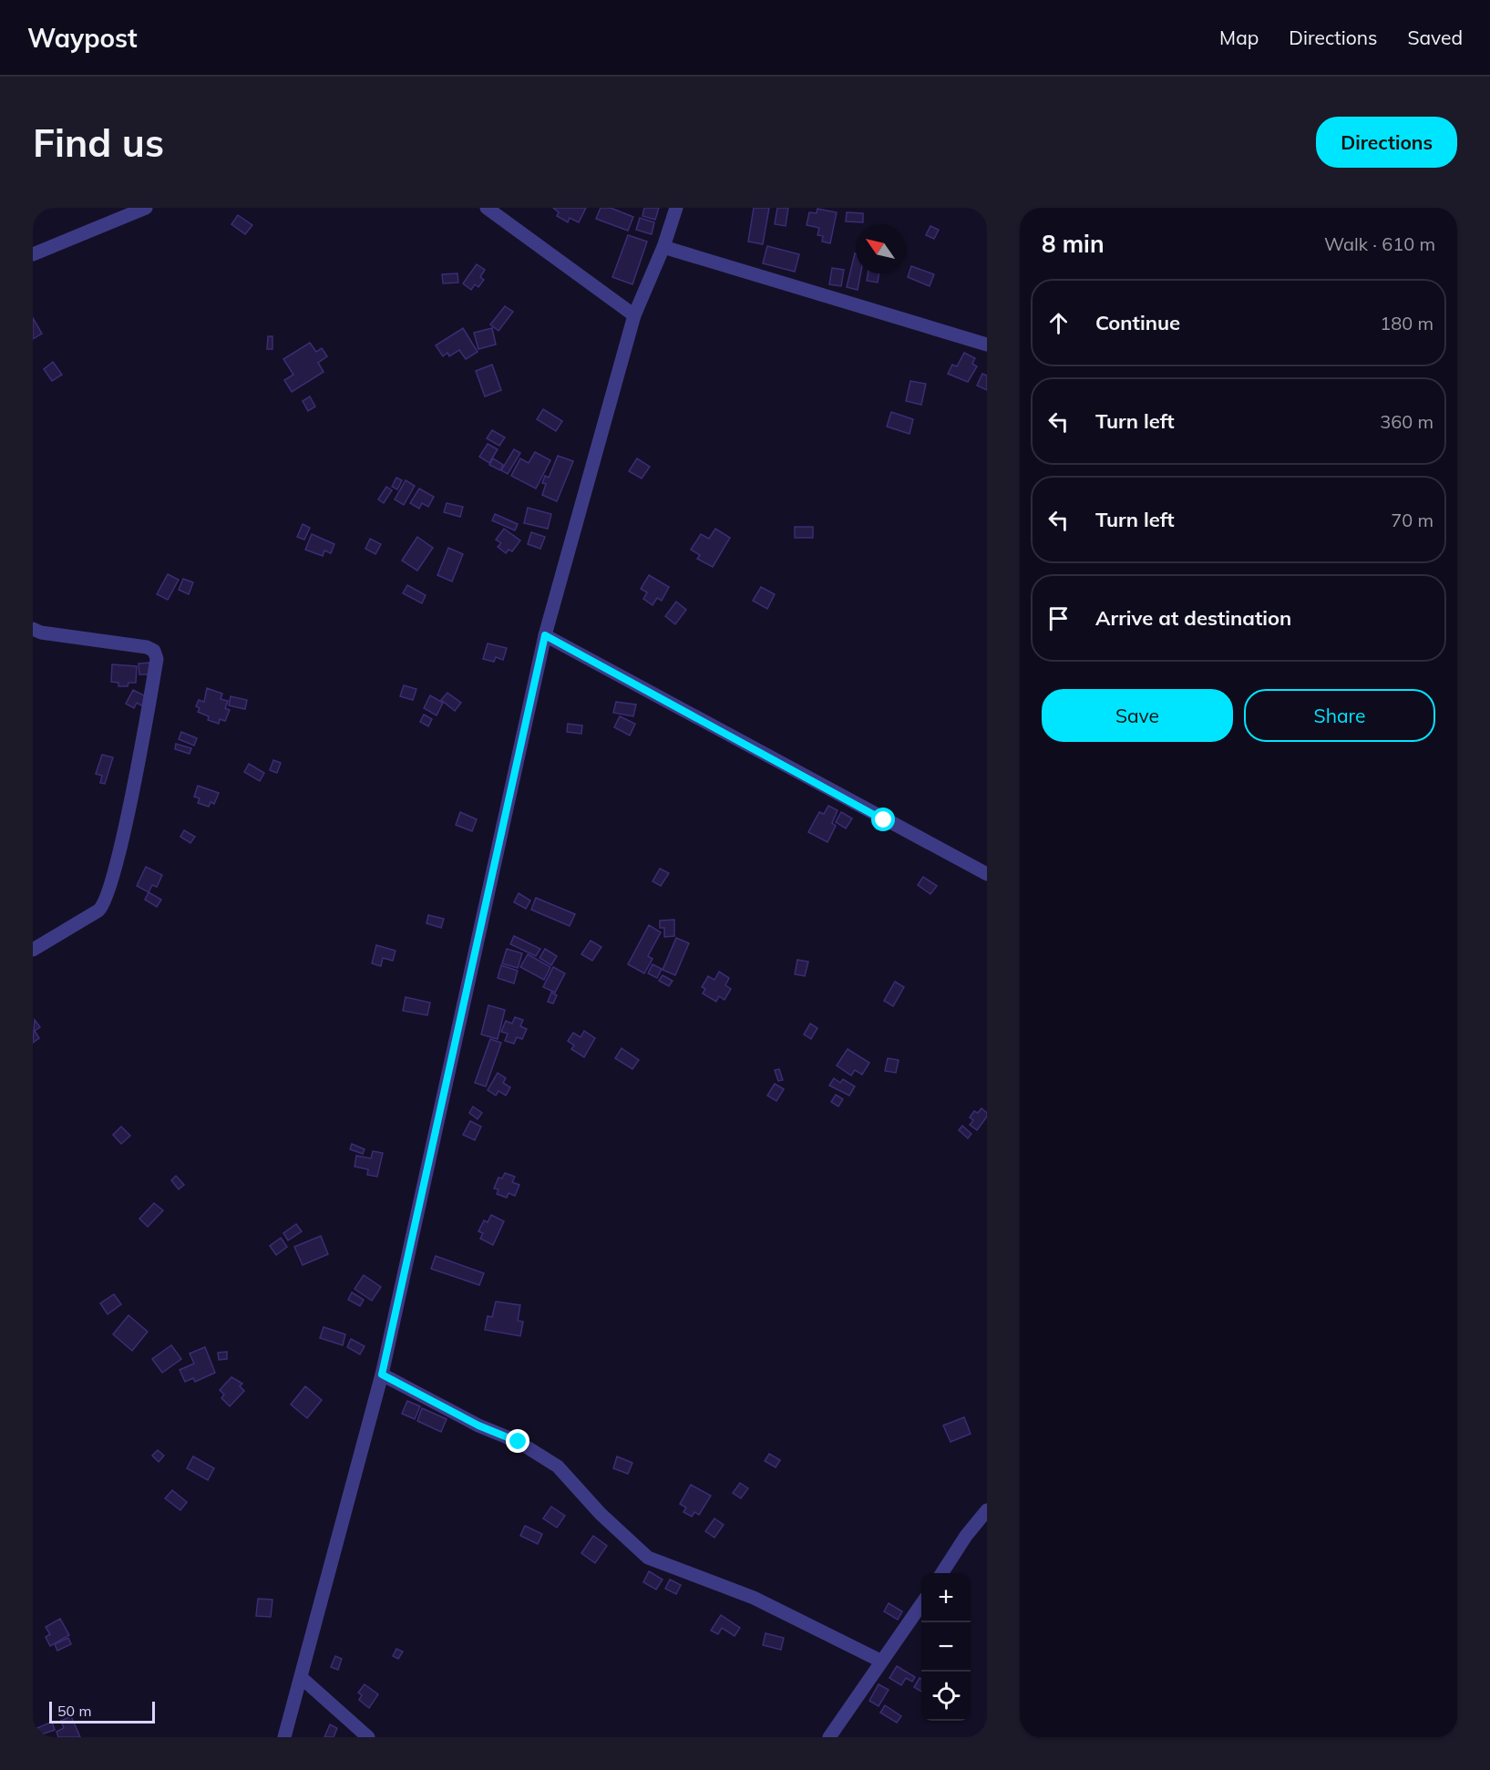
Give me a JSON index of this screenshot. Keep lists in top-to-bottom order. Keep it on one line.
{"scale_bar":"50 m","north":"top left","page":{"header":"Waypost","nav":["Map","Directions","Saved"],"buttons":["Directions",["Save","Share"]],"title":"Find us","heading":["8 min","Walk · 610 m"],"list":[["Continue","180 m"],["Turn left","360 m"],["Turn left","70 m"],"Arrive at destination"],"map_buttons":["+","−"],"scale":"50 m"}}
